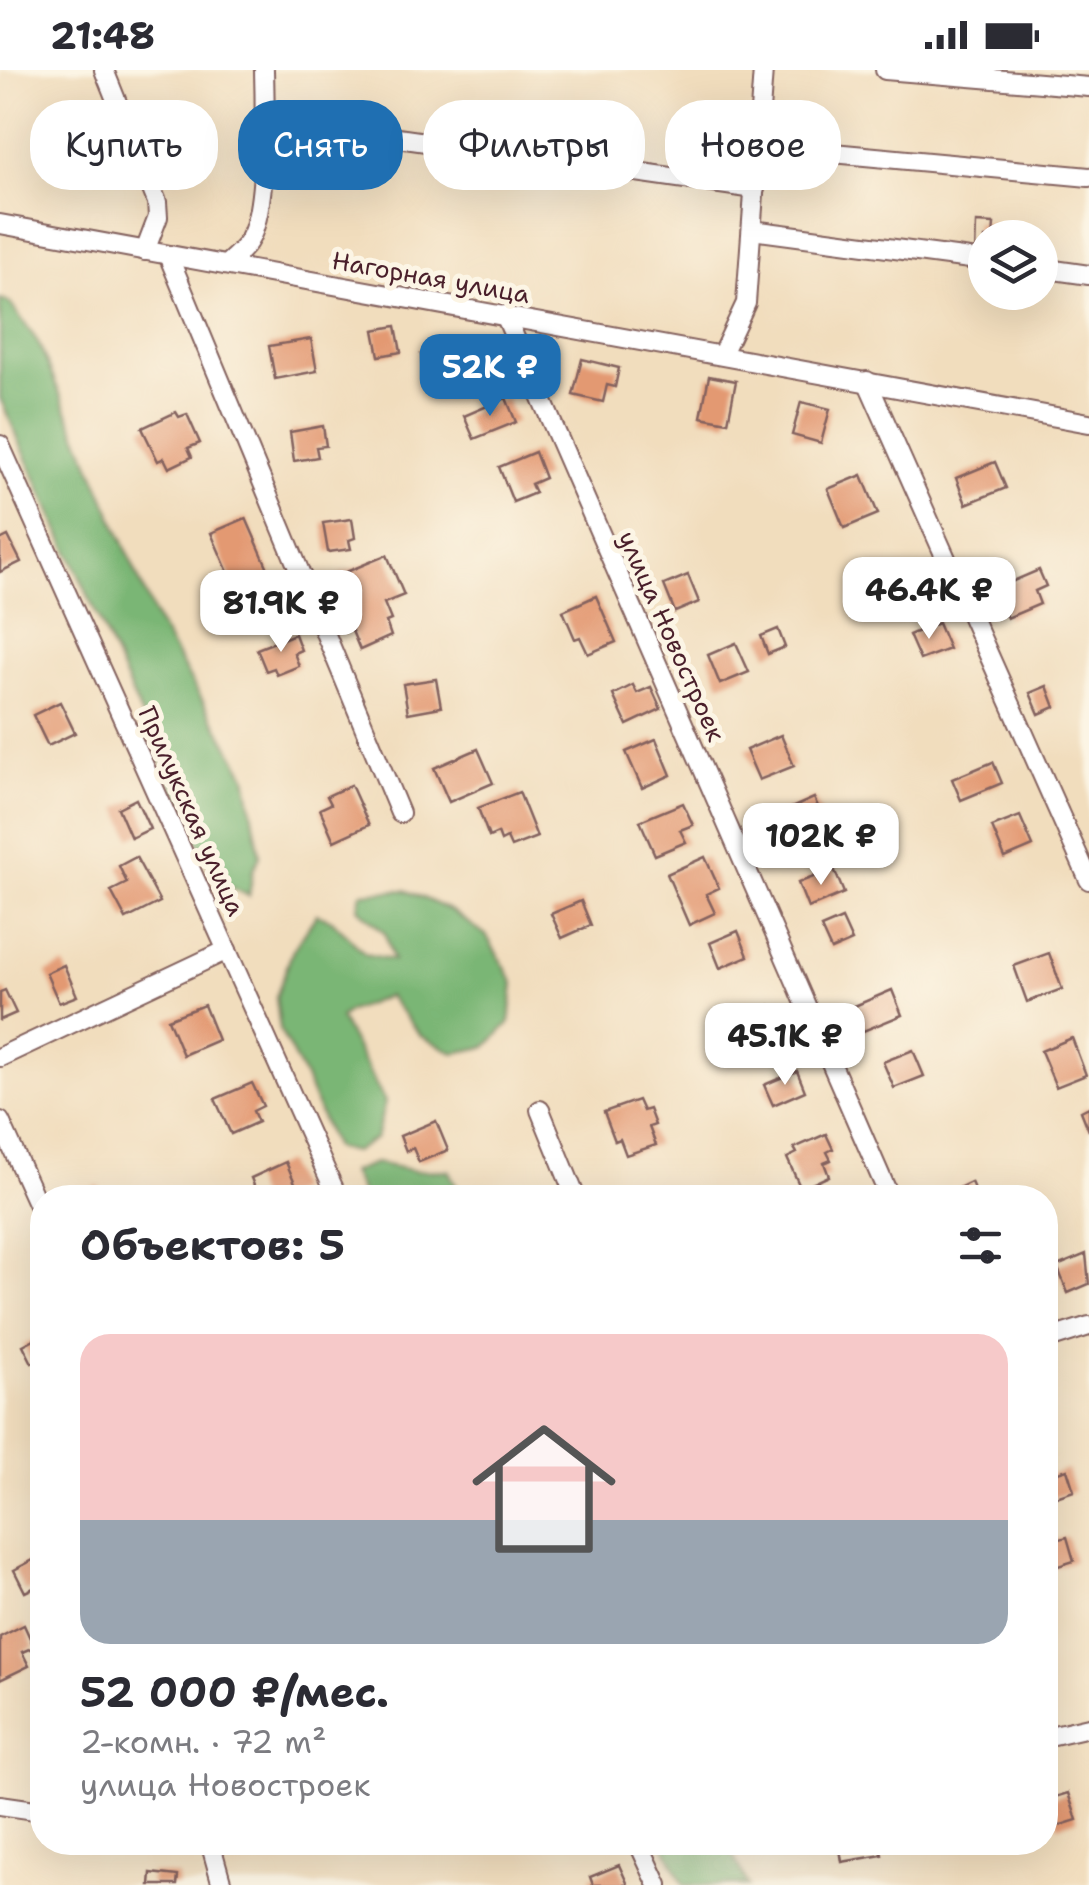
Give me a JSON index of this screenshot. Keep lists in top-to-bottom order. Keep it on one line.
{"streets":{"street":["Нагорная улица","улица Новостроек","Прилукская улица"]},"crossings":[["Нагорная улица","улица Новостроек"]],"page":{"status":"21:48","chip":["Купить","Снять","Фильтры","Новое"],"price":["52K ₽","46.4K ₽","81.9K ₽","102K ₽","45.1K ₽"],"heading":"Объектов: 5","list":[{"name":"52 000 ₽/мес.","note":"2-комн. · 72 m² · улица Новостроек"}]}}
